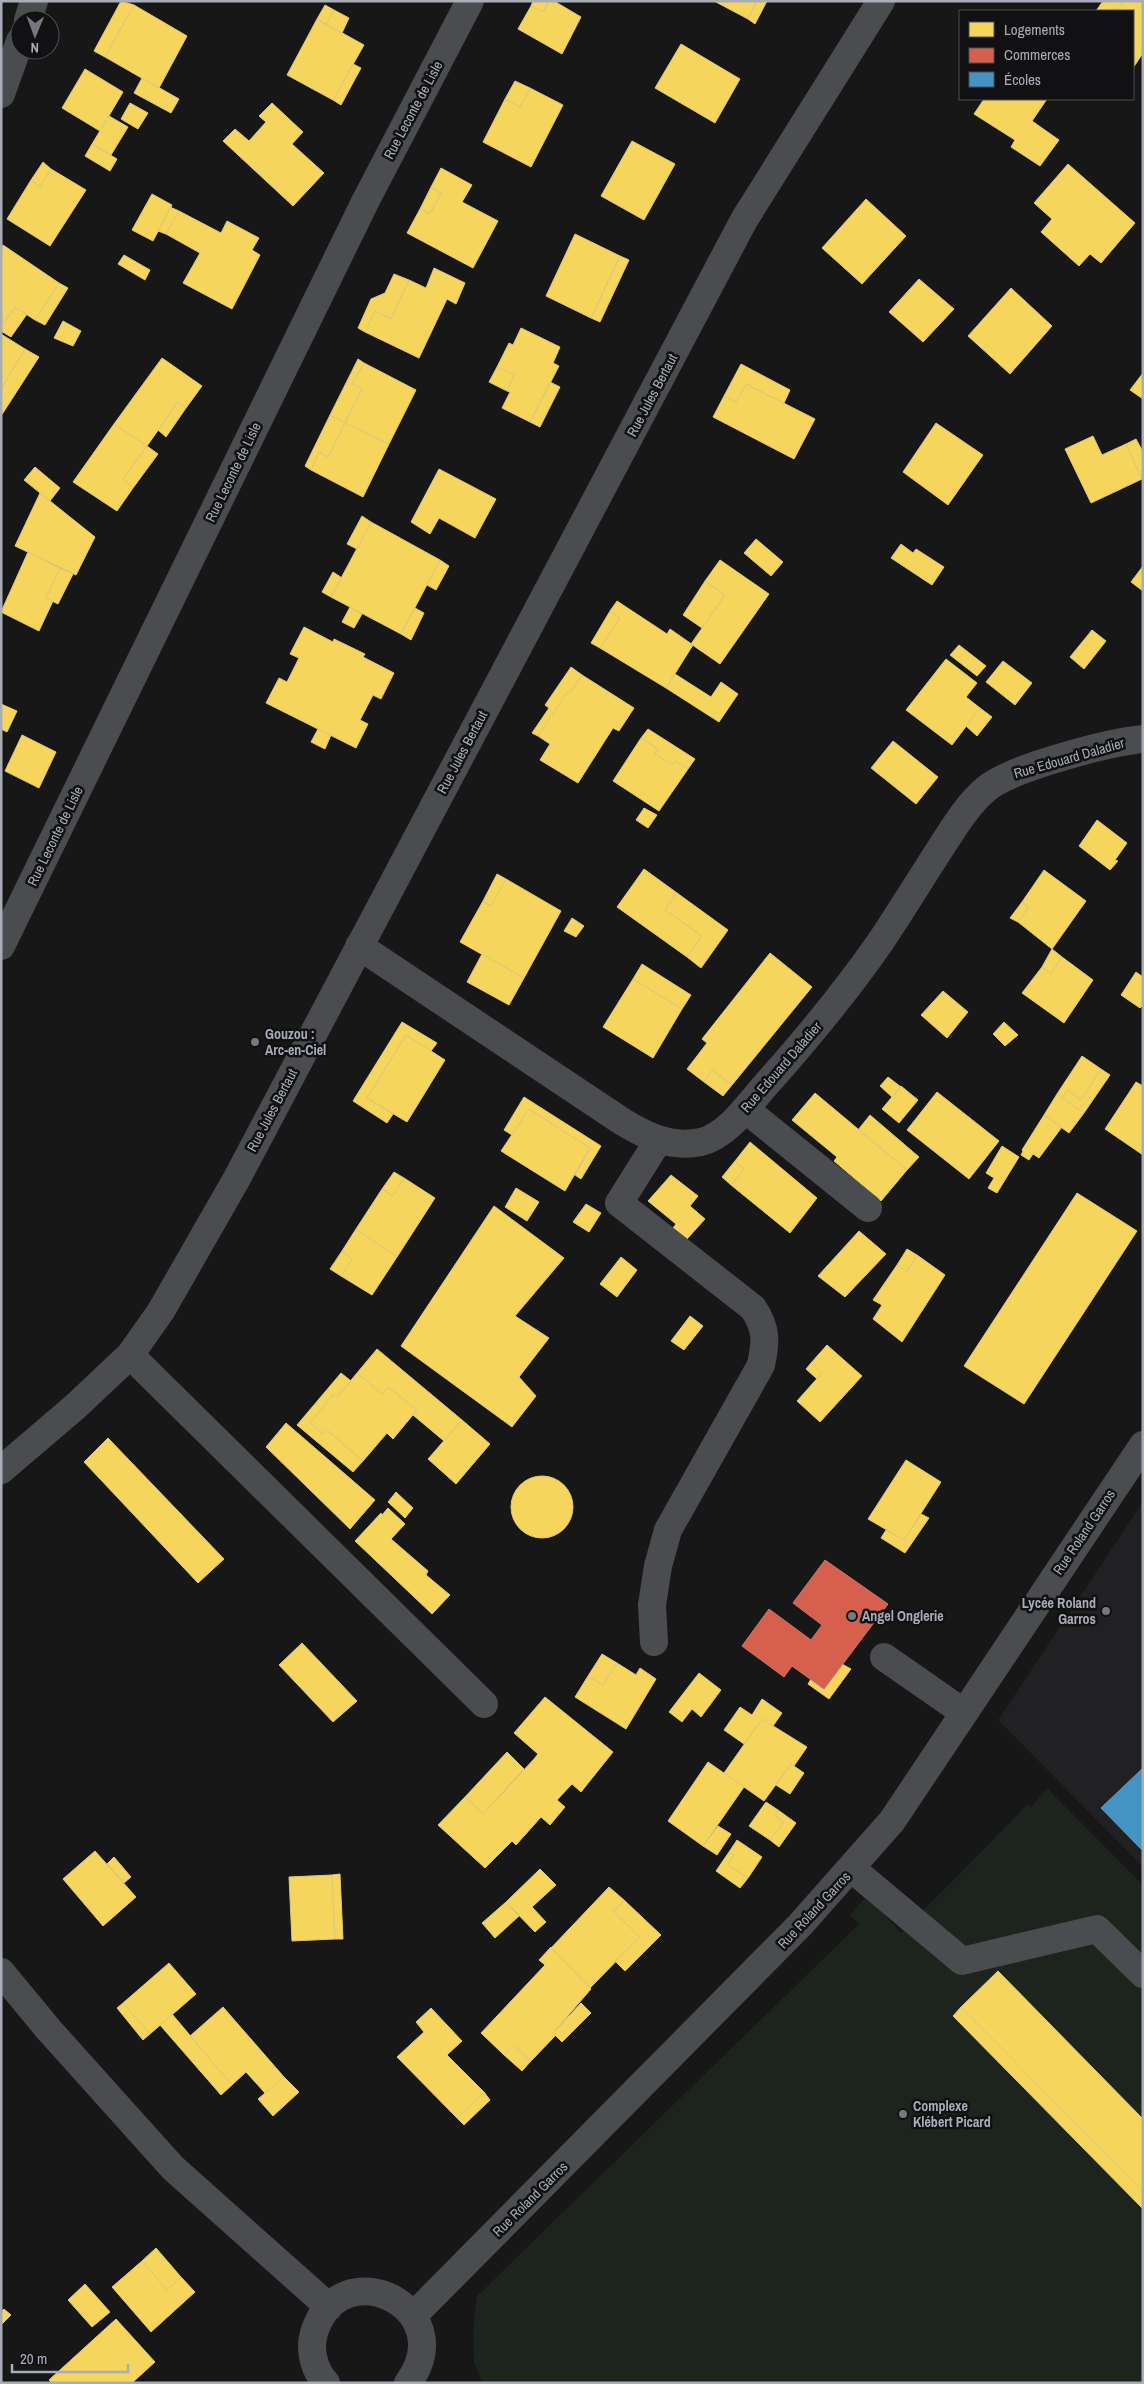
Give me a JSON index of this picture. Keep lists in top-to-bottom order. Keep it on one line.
{"streets":{"street":["Rue Leconte de Lisle","Rue Jules Bertaut","Rue Edouard Daladier","Rue Roland Garros"]},"crossings":[["Rue Jules Bertaut","Rue Edouard Daladier"]],"places":["Gouzou : Arc-en-Ciel","Lycée Roland Garros","Angel Onglerie","Complexe Klébert Picard"],"legend":["Logements","Commerces","Écoles"],"scale_bar":"20 m","north":"bottom"}
